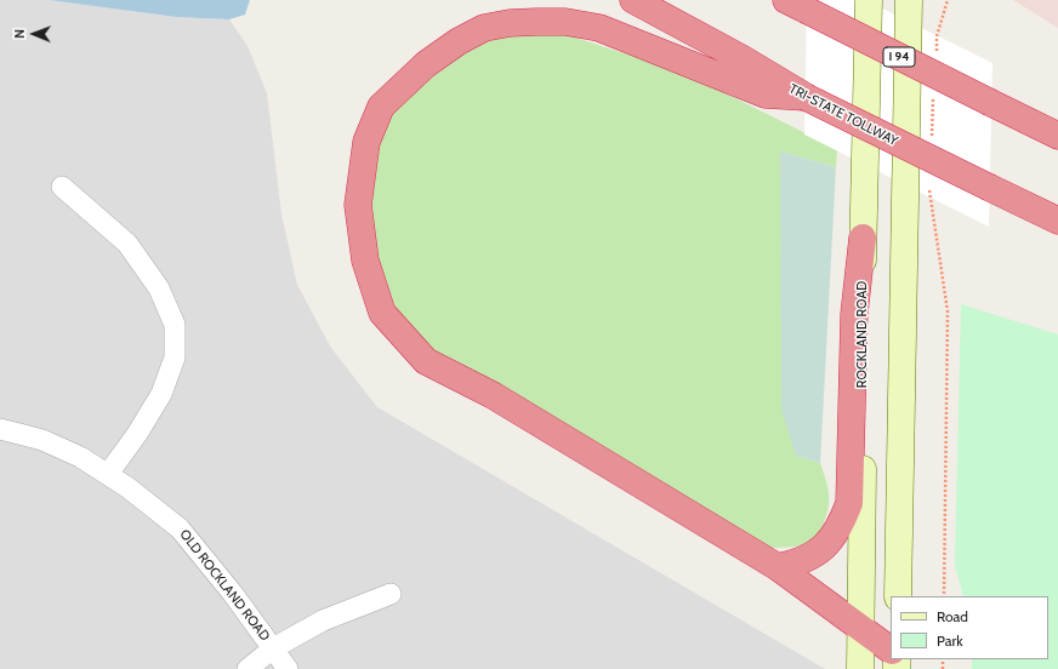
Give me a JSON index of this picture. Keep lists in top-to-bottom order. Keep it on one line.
{"streets":{"highway":["I 94","TRI-STATE TOLLWAY"],"main road":["ROCKLAND ROAD"],"street":["OLD ROCKLAND ROAD"]},"legend":["Road","Park"],"north":"left"}
